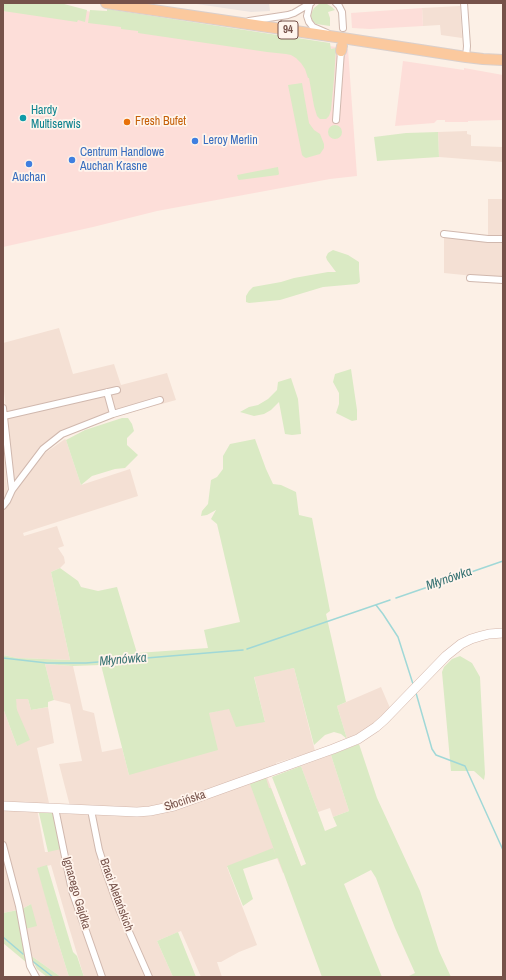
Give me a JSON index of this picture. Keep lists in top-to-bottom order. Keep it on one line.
{"streets":{"main road":["94"],"street":["Słocińska","Ignacego Gajdka","Braci Aletańskich"]},"crossings":[["Słocińska","Ignacego Gajdka"],["Słocińska","Braci Aletańskich"]],"water":["Młynówka"],"places":["Hardy Multiserwis","Fresh Bufet","Leroy Merlin","Centrum Handlowe Auchan Krasne","Auchan"]}
